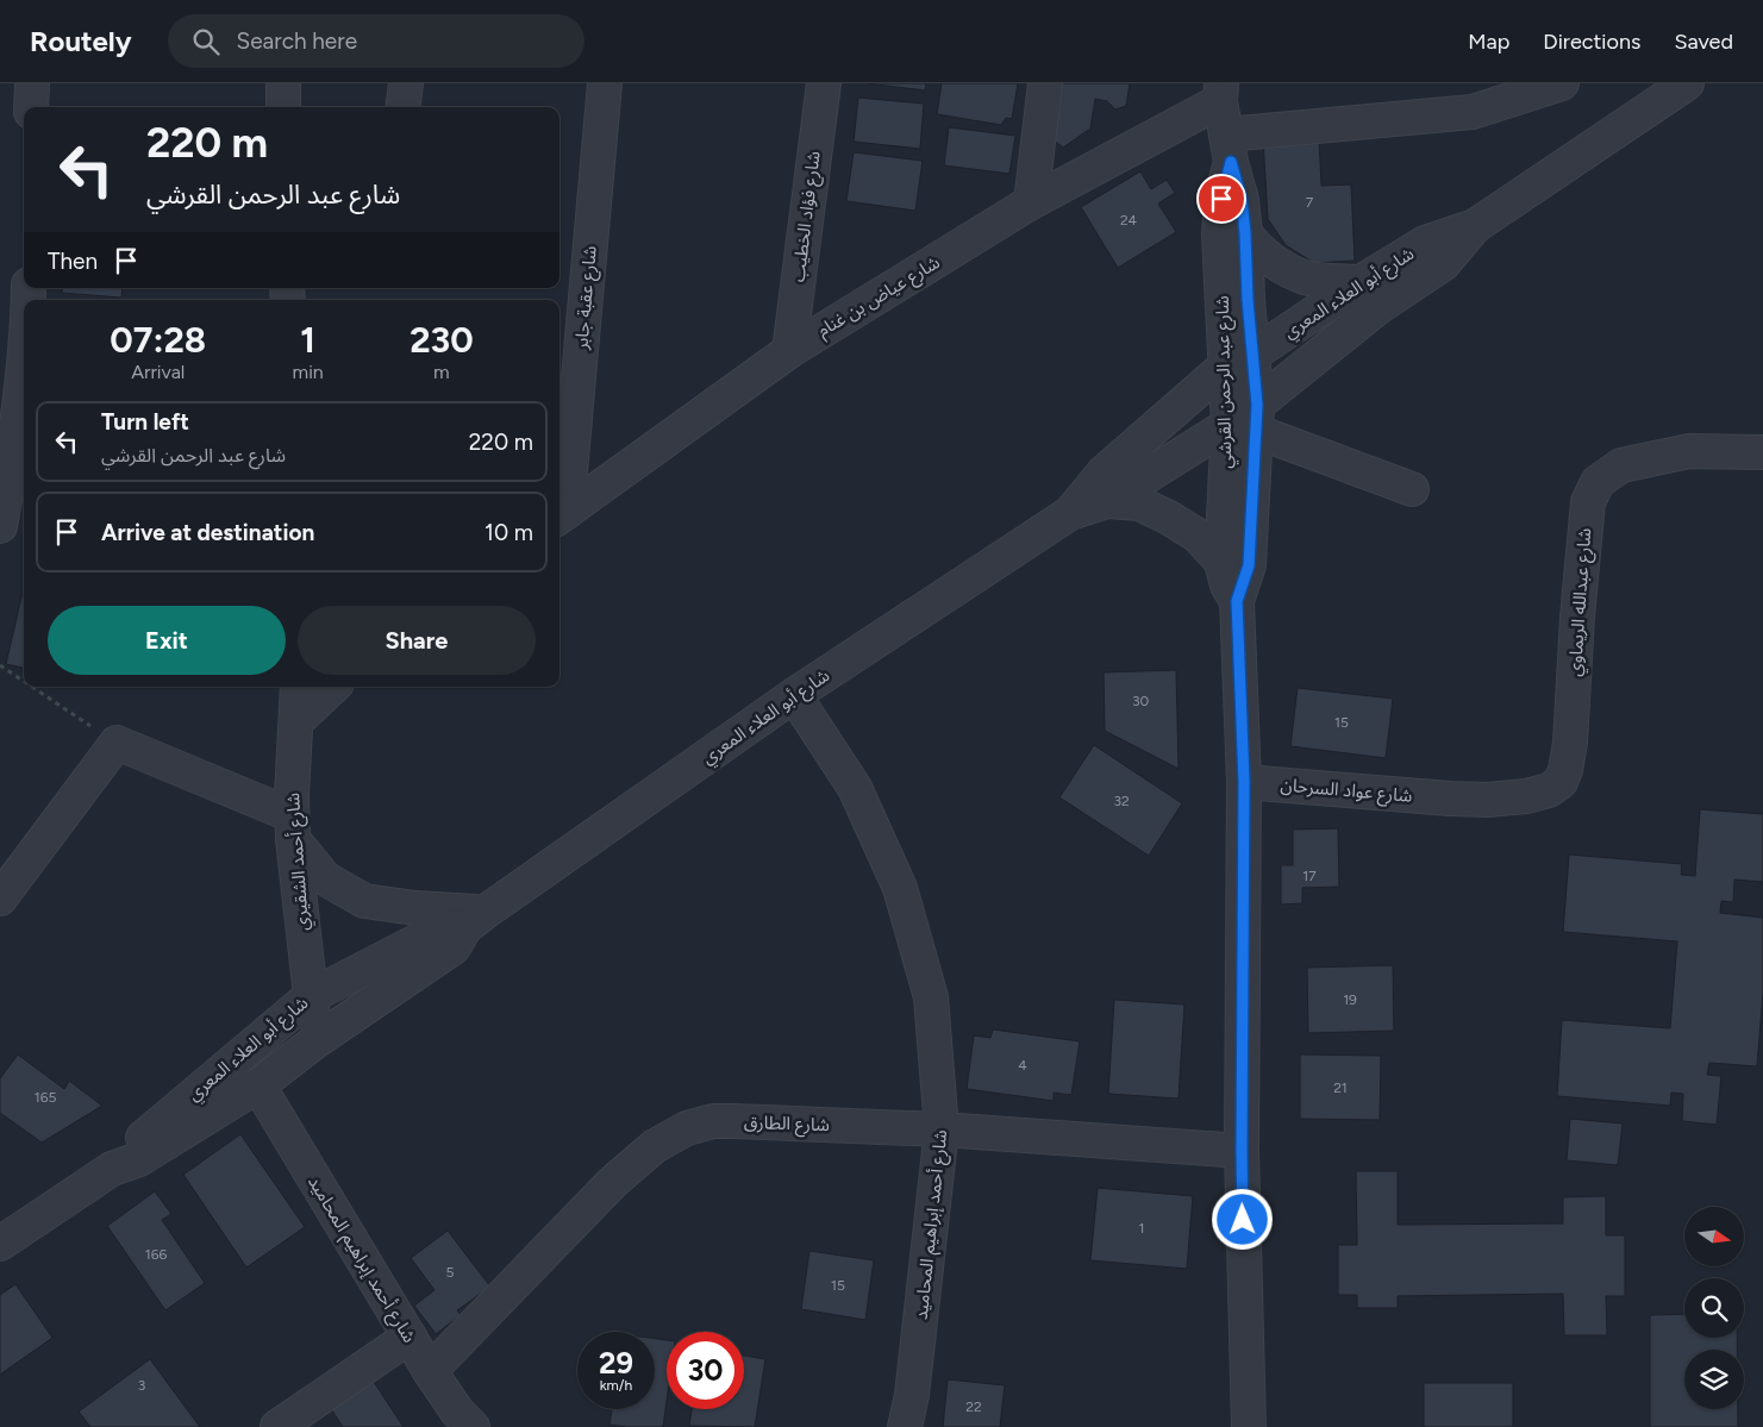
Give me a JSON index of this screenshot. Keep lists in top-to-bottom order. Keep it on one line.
{"streets":{"street":["شارع فؤاد الخطيب","شارع أبو العلاء المعري","شارع عياض بن غنام","شارع عقبة جابر","شارع عبد الرحمن القرشي","شارع عبدالله الريماوي","شارع عواد السرحان","شارع أحمد الشقيري","شارع الطارق","شارع أحمد إبراهيم المحاميد"]},"crossings":[["شارع فؤاد الخطيب","شارع عياض بن غنام"],["شارع أبو العلاء المعري","شارع عبد الرحمن القرشي"],["شارع أبو العلاء المعري","شارع أحمد الشقيري"],["شارع أبو العلاء المعري","شارع أحمد إبراهيم المحاميد"],["شارع عياض بن غنام","شارع عقبة جابر"],["شارع عياض بن غنام","شارع عبد الرحمن القرشي"],["شارع عبد الرحمن القرشي","شارع عواد السرحان"],["شارع عبد الرحمن القرشي","شارع الطارق"],["شارع عبدالله الريماوي","شارع عواد السرحان"],["شارع الطارق","شارع أحمد إبراهيم المحاميد"]],"house_numbers":["7","24","30","15","32","17","19","4","21","165","1","166","5","15","3","22"],"north":"right","page":{"header":"Routely","search":"Search here","nav":["Map","Directions","Saved"],"turn":["220 m","شارع عبد الرحمن القرشي"],"then":"Then","eta":["07:28","Arrival","1","min","230","m"],"list":[{"name":"Turn left","note":"شارع عبد الرحمن القرشي","value":"220 m"},{"name":"Arrive at destination","value":"10 m"}],"buttons":["Exit","Share"],"speed":"29 km/h","limit":"30"}}
